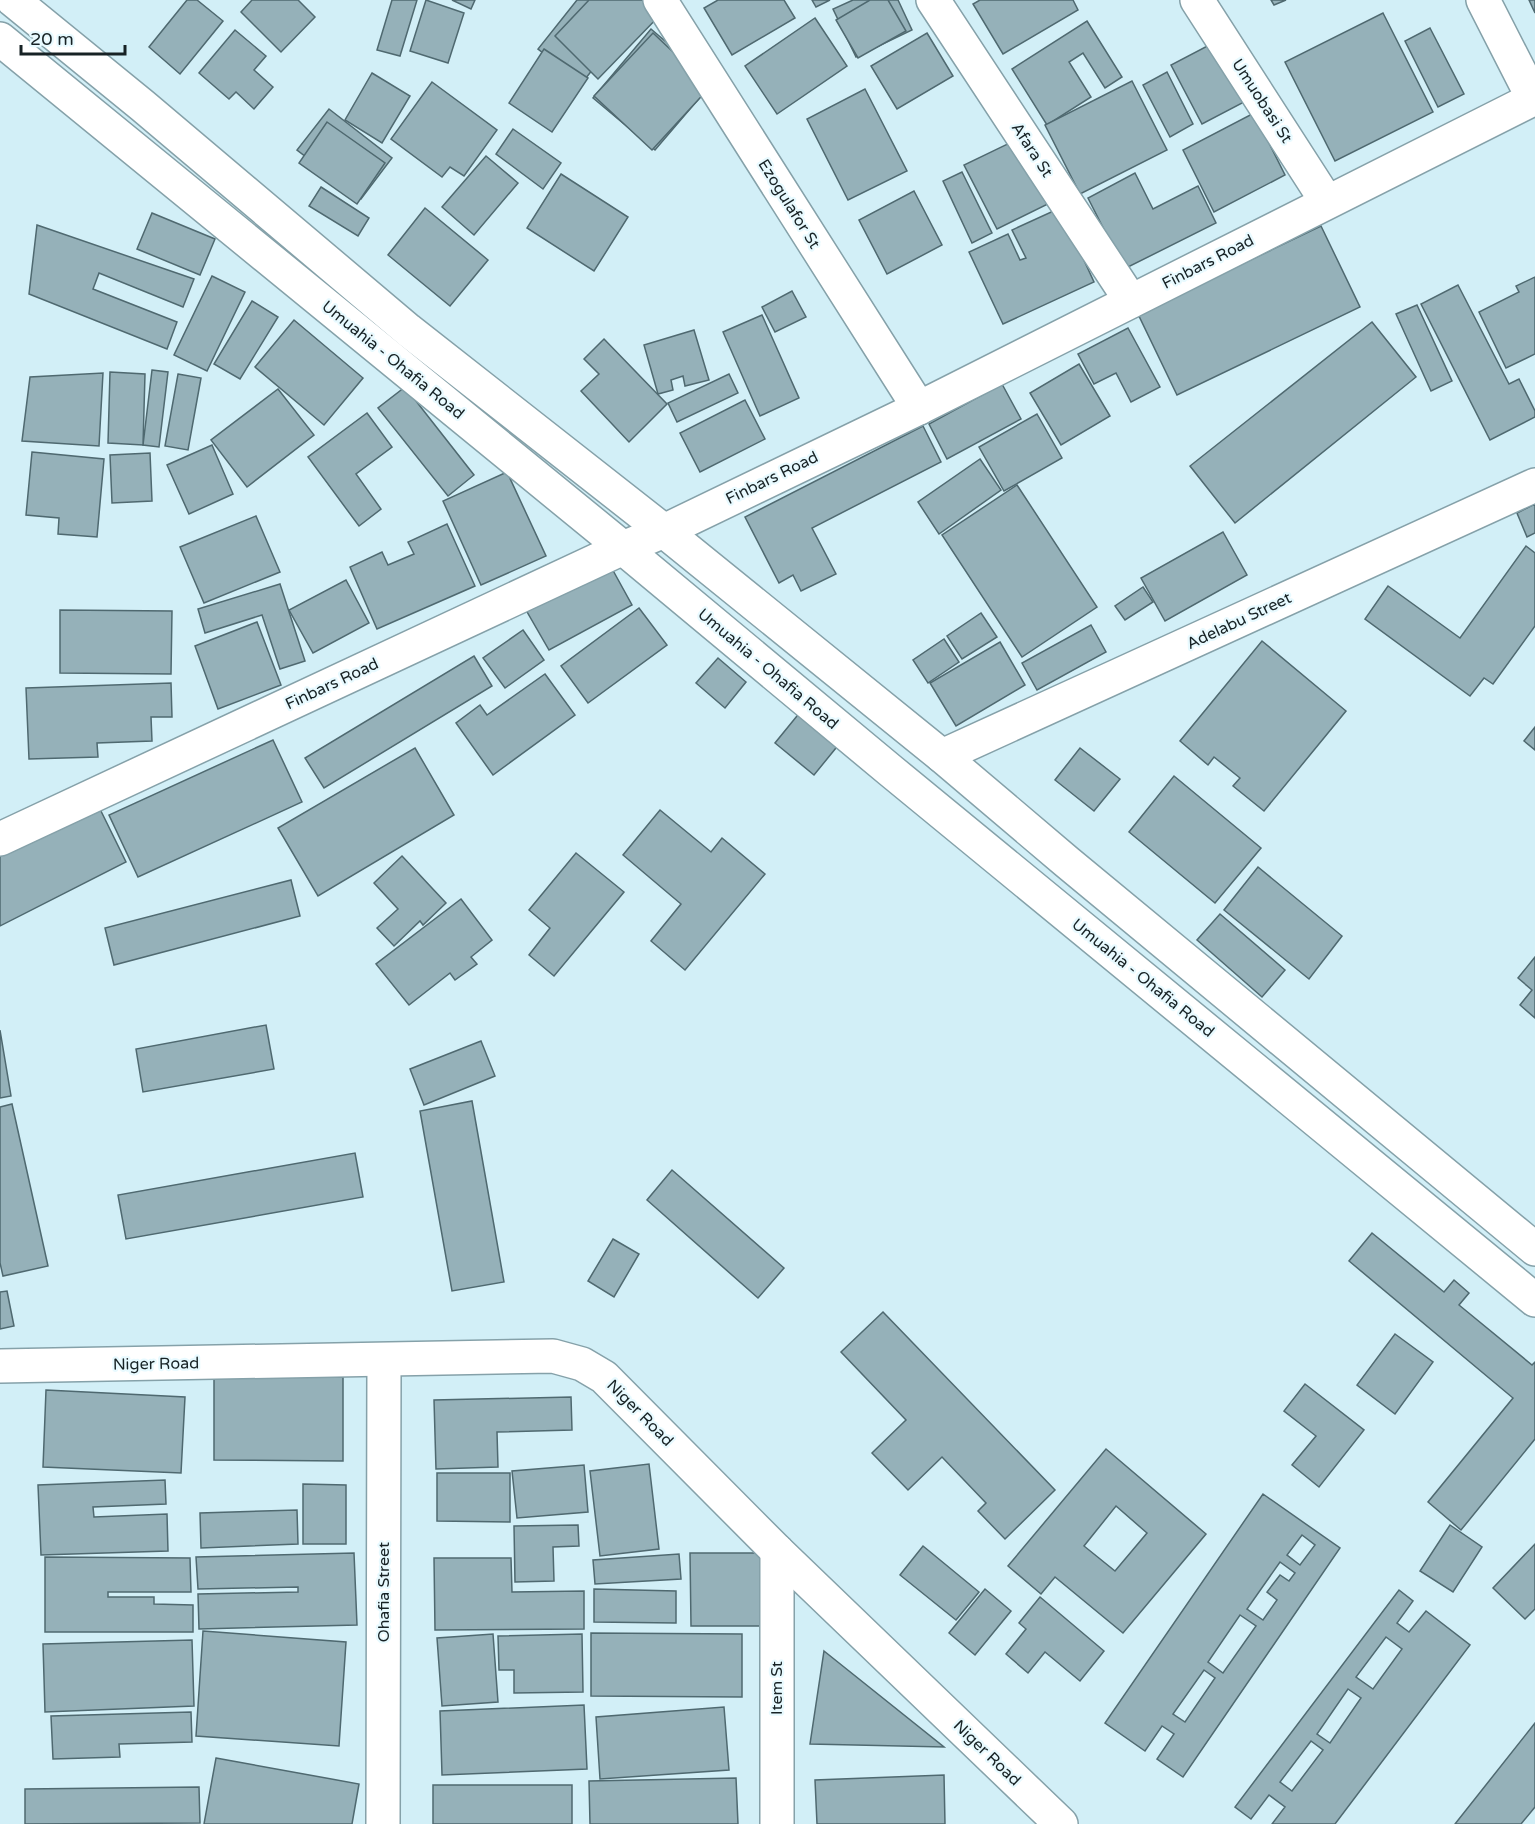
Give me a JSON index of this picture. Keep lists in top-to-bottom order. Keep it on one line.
{"streets":{"street":["Umuobasi St","Afara St","Ezogulafor St","Finbars Road","Umuahia - Ohafia Road","Adelabu Street","Niger Road","Ohafia Street","Item St"]},"crossings":[["Umuobasi St","Finbars Road"],["Afara St","Finbars Road"],["Ezogulafor St","Finbars Road"],["Finbars Road","Umuahia - Ohafia Road"],["Umuahia - Ohafia Road","Adelabu Street"],["Niger Road","Ohafia Street"],["Niger Road","Item St"]],"scale_bar":"20 m"}
